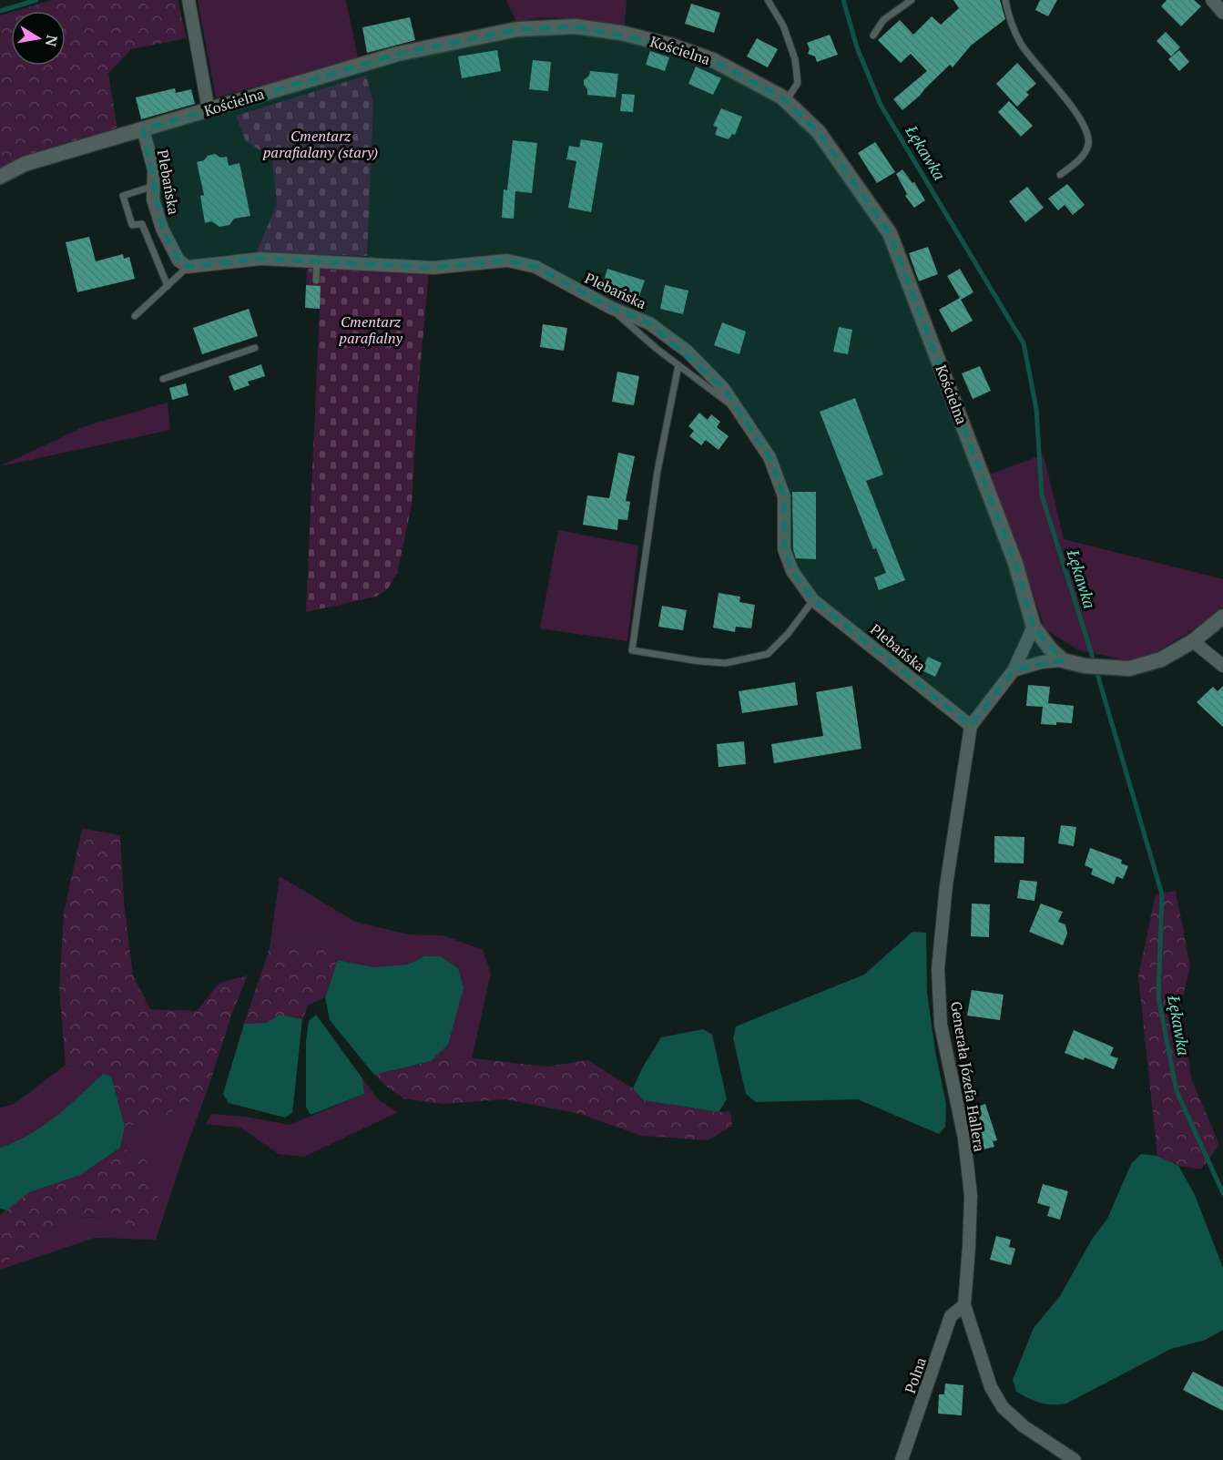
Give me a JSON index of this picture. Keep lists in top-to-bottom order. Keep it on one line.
{"streets":{"street":["Kościelna","Plebańska","Generała Józefa Hallera","Polna"]},"crossings":[["Kościelna","Plebańska"],["Kościelna","Generała Józefa Hallera"],["Plebańska","Generała Józefa Hallera"],["Generała Józefa Hallera","Polna"]],"water":["Łękawka"],"parks":["Cmentarz parafialany (stary)","Cmentarz parafialny"],"north":"right"}
